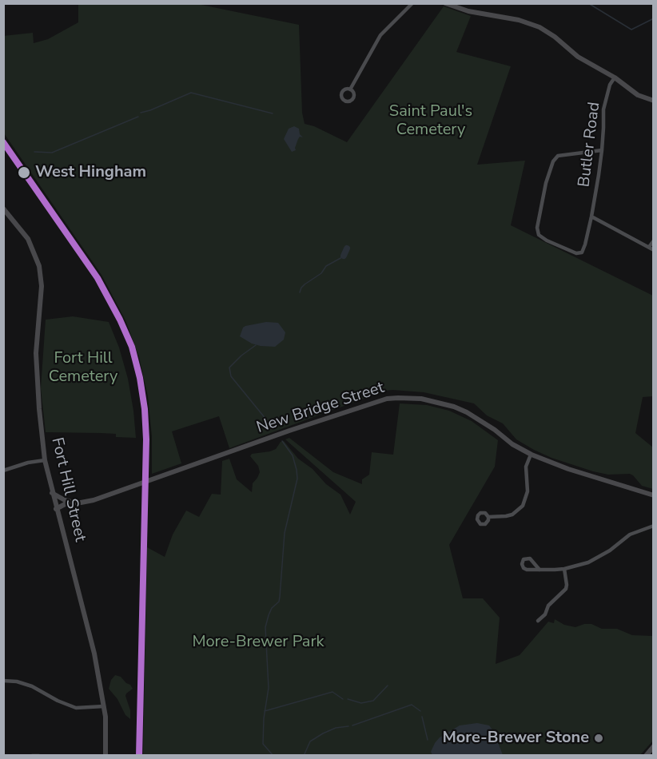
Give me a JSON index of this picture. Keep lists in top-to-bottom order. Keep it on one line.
{"streets":{"street":["Butler Road","New Bridge Street","Fort Hill Street"]},"crossings":[["New Bridge Street","Fort Hill Street"]],"parks":["Saint Paul's Cemetery","Fort Hill Cemetery","More-Brewer Park"],"places":["West Hingham","More-Brewer Stone"]}
